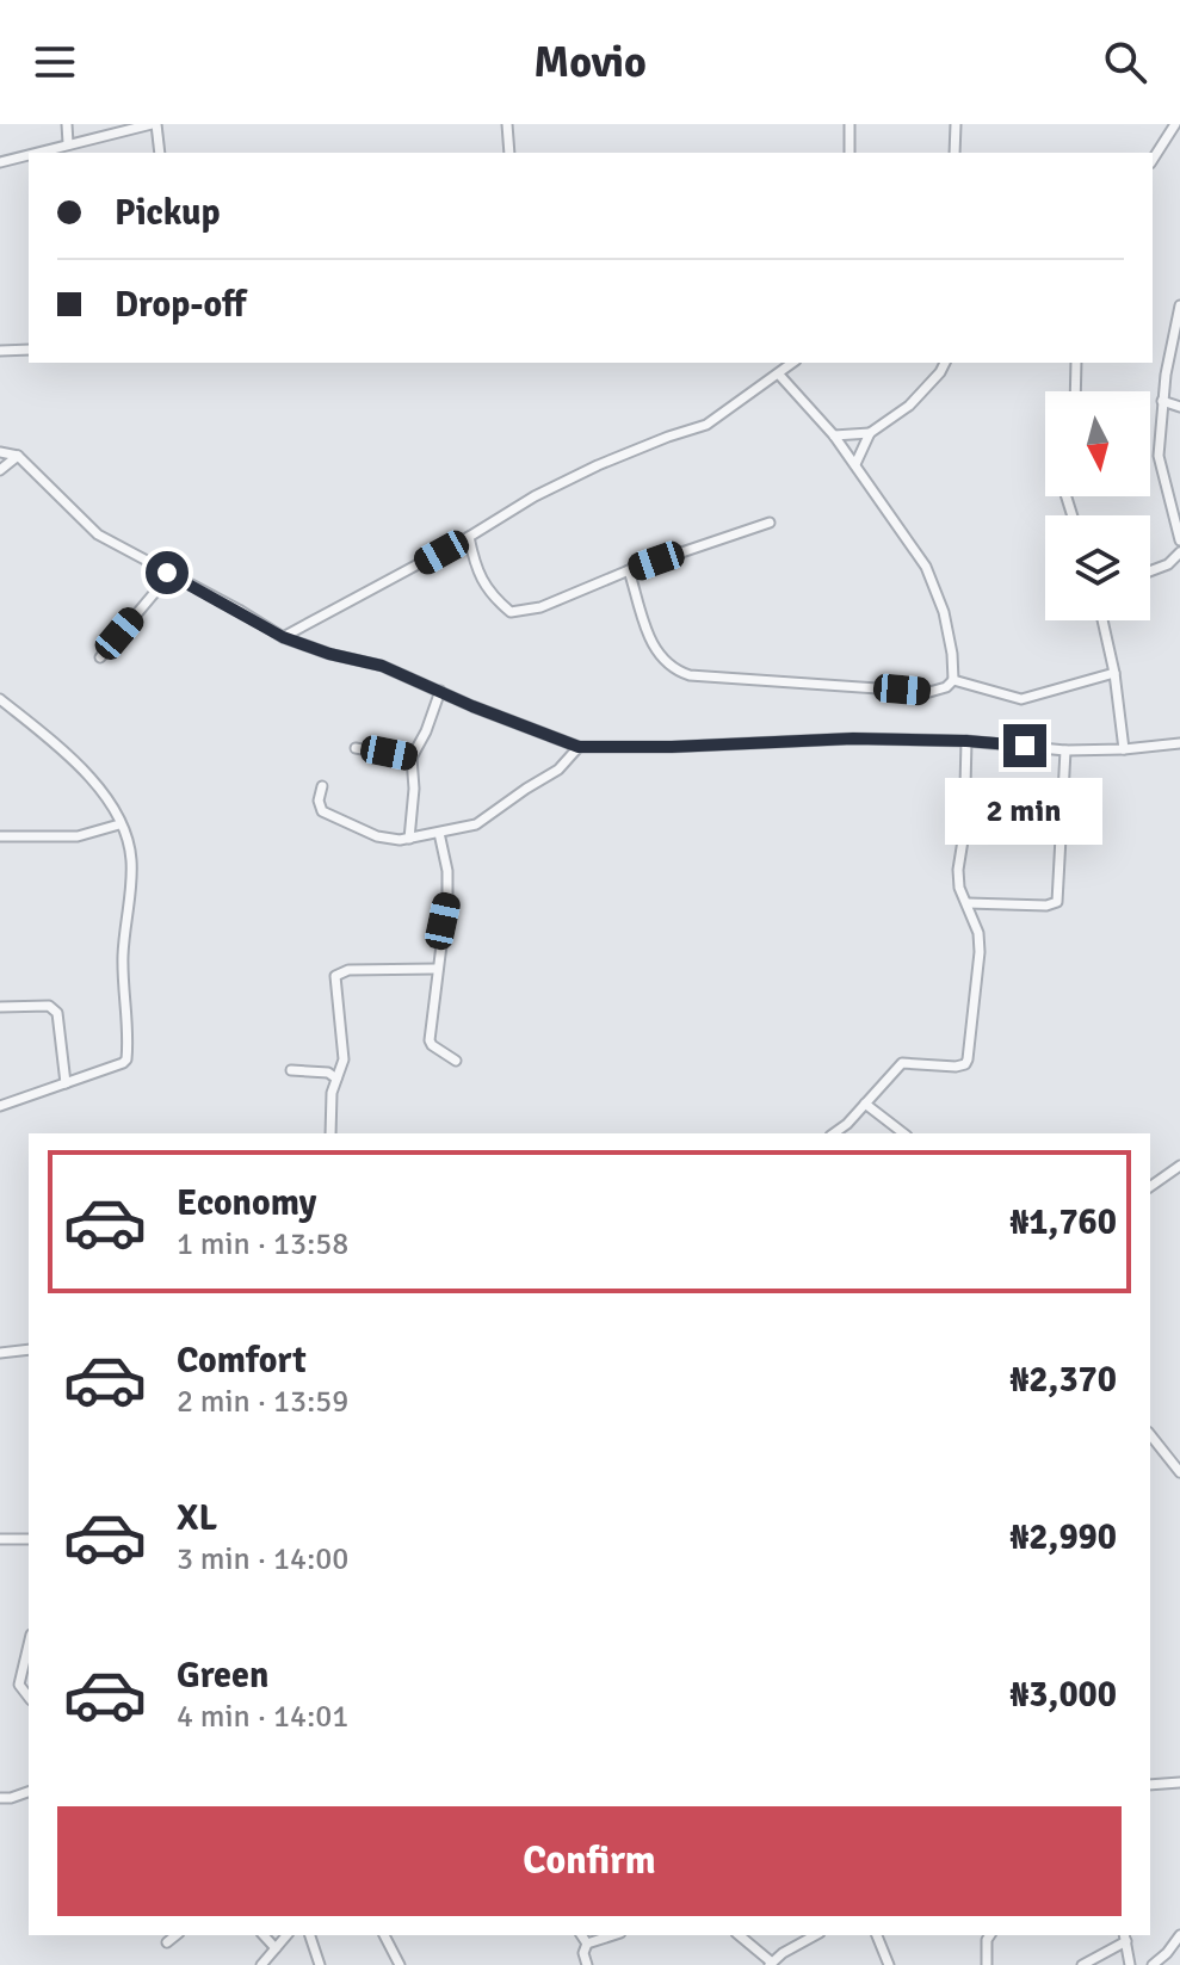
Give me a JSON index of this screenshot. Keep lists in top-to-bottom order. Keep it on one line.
{"north":"bottom","page":{"header":"Movio","banner":["Pickup","Drop-off"],"bubble":"2 min","list":[{"name":"Economy","note":"1 min · 13:58","value":"₦1,760"},{"name":"Comfort","note":"2 min · 13:59","value":"₦2,370"},{"name":"XL","note":"3 min · 14:00","value":"₦2,990"},{"name":"Green","note":"4 min · 14:01","value":"₦3,000"}],"buttons":"Confirm"}}
